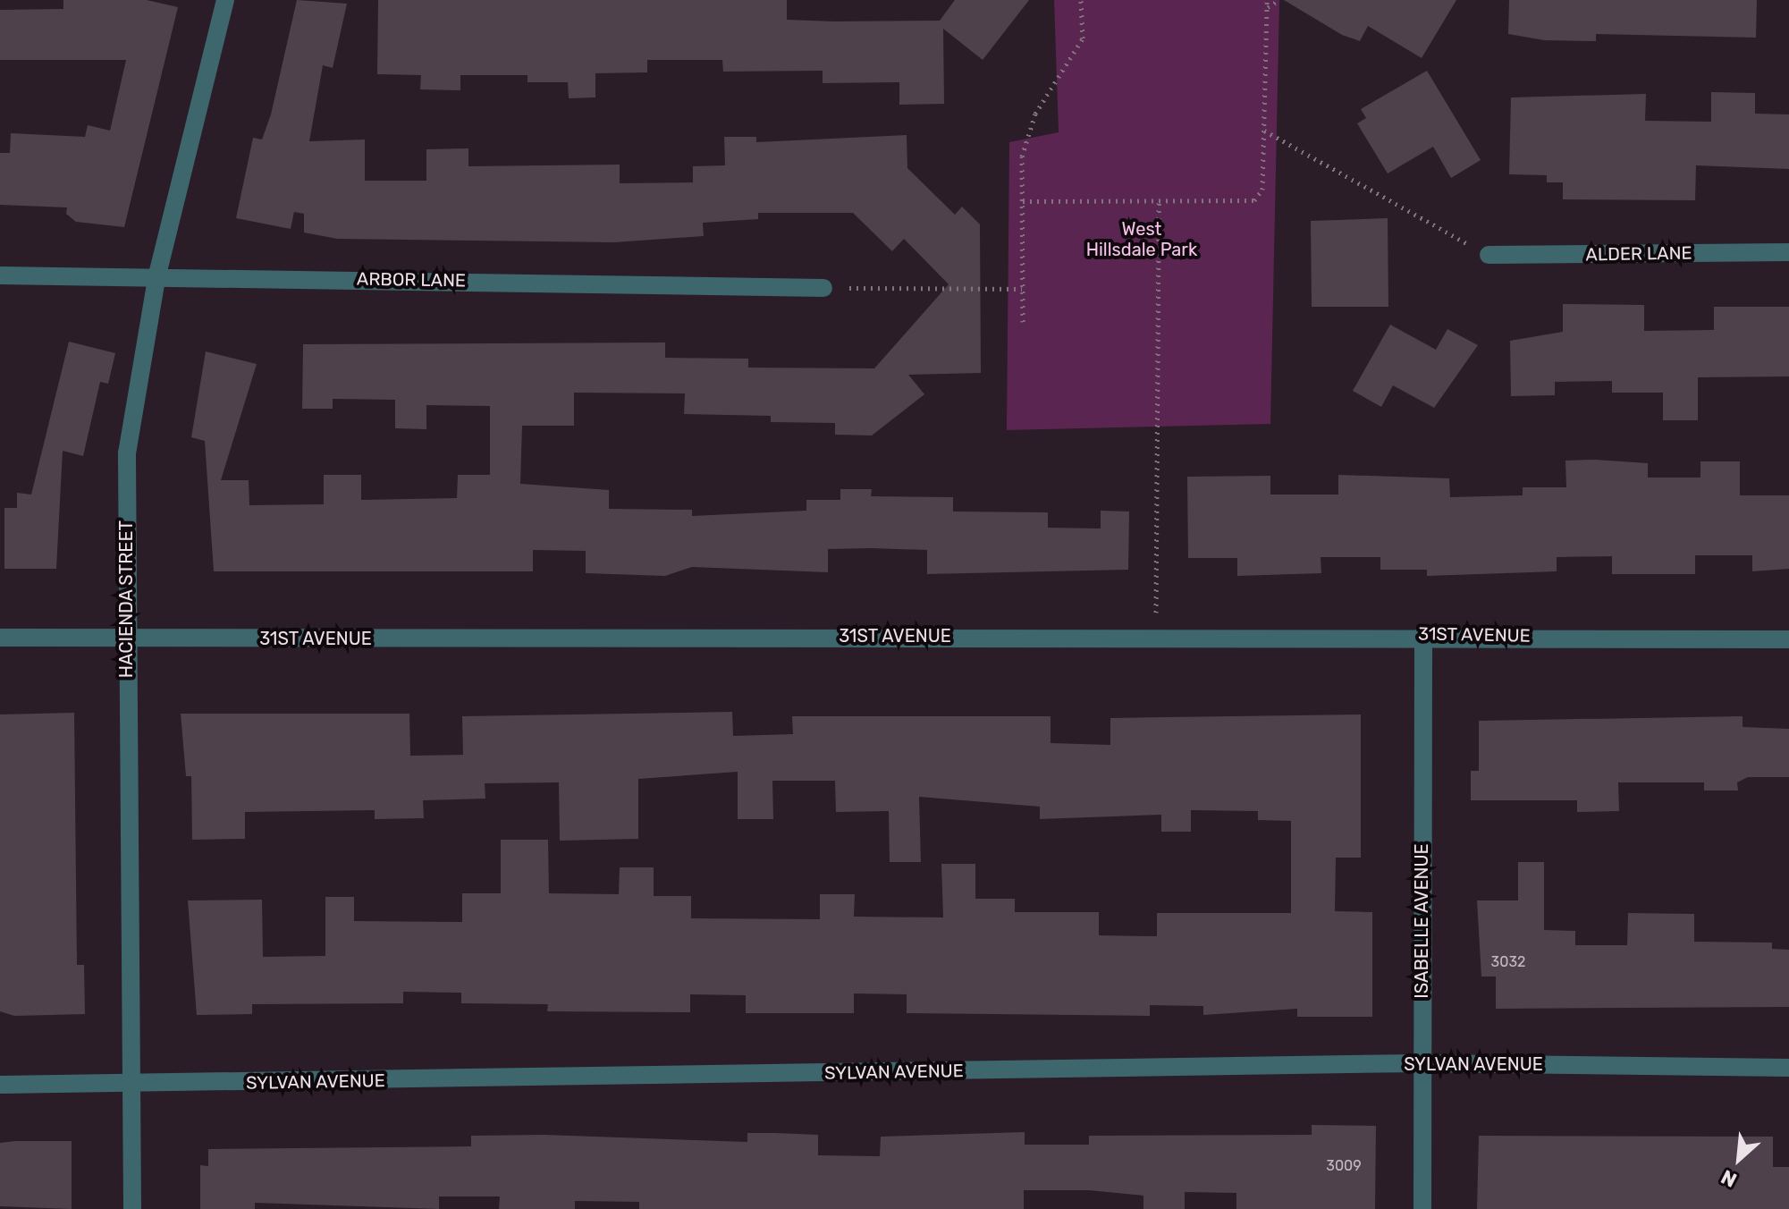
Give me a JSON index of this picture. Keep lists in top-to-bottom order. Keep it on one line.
{"streets":{"street":["ALDER LANE","ARBOR LANE","HACIENDA STREET","31ST AVENUE","ISABELLE AVENUE","SYLVAN AVENUE"]},"crossings":[["ARBOR LANE","HACIENDA STREET"],["HACIENDA STREET","31ST AVENUE"],["HACIENDA STREET","SYLVAN AVENUE"],["31ST AVENUE","ISABELLE AVENUE"],["ISABELLE AVENUE","SYLVAN AVENUE"]],"parks":["West Hillsdale Park"],"house_numbers":["3032","3009"],"north":"bottom left"}
